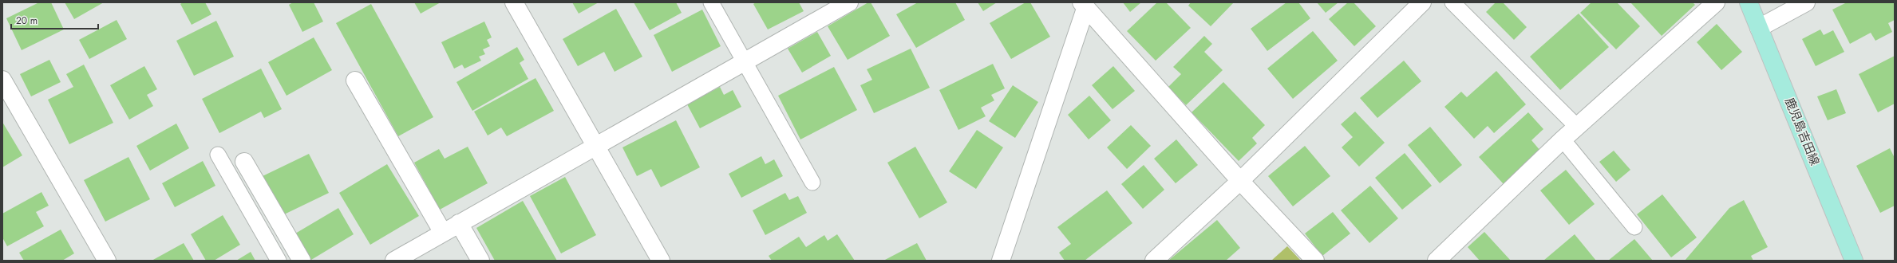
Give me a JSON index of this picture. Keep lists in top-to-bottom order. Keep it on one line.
{"streets":{"main road":["鹿児島吉田線"]},"scale_bar":"20 m"}
